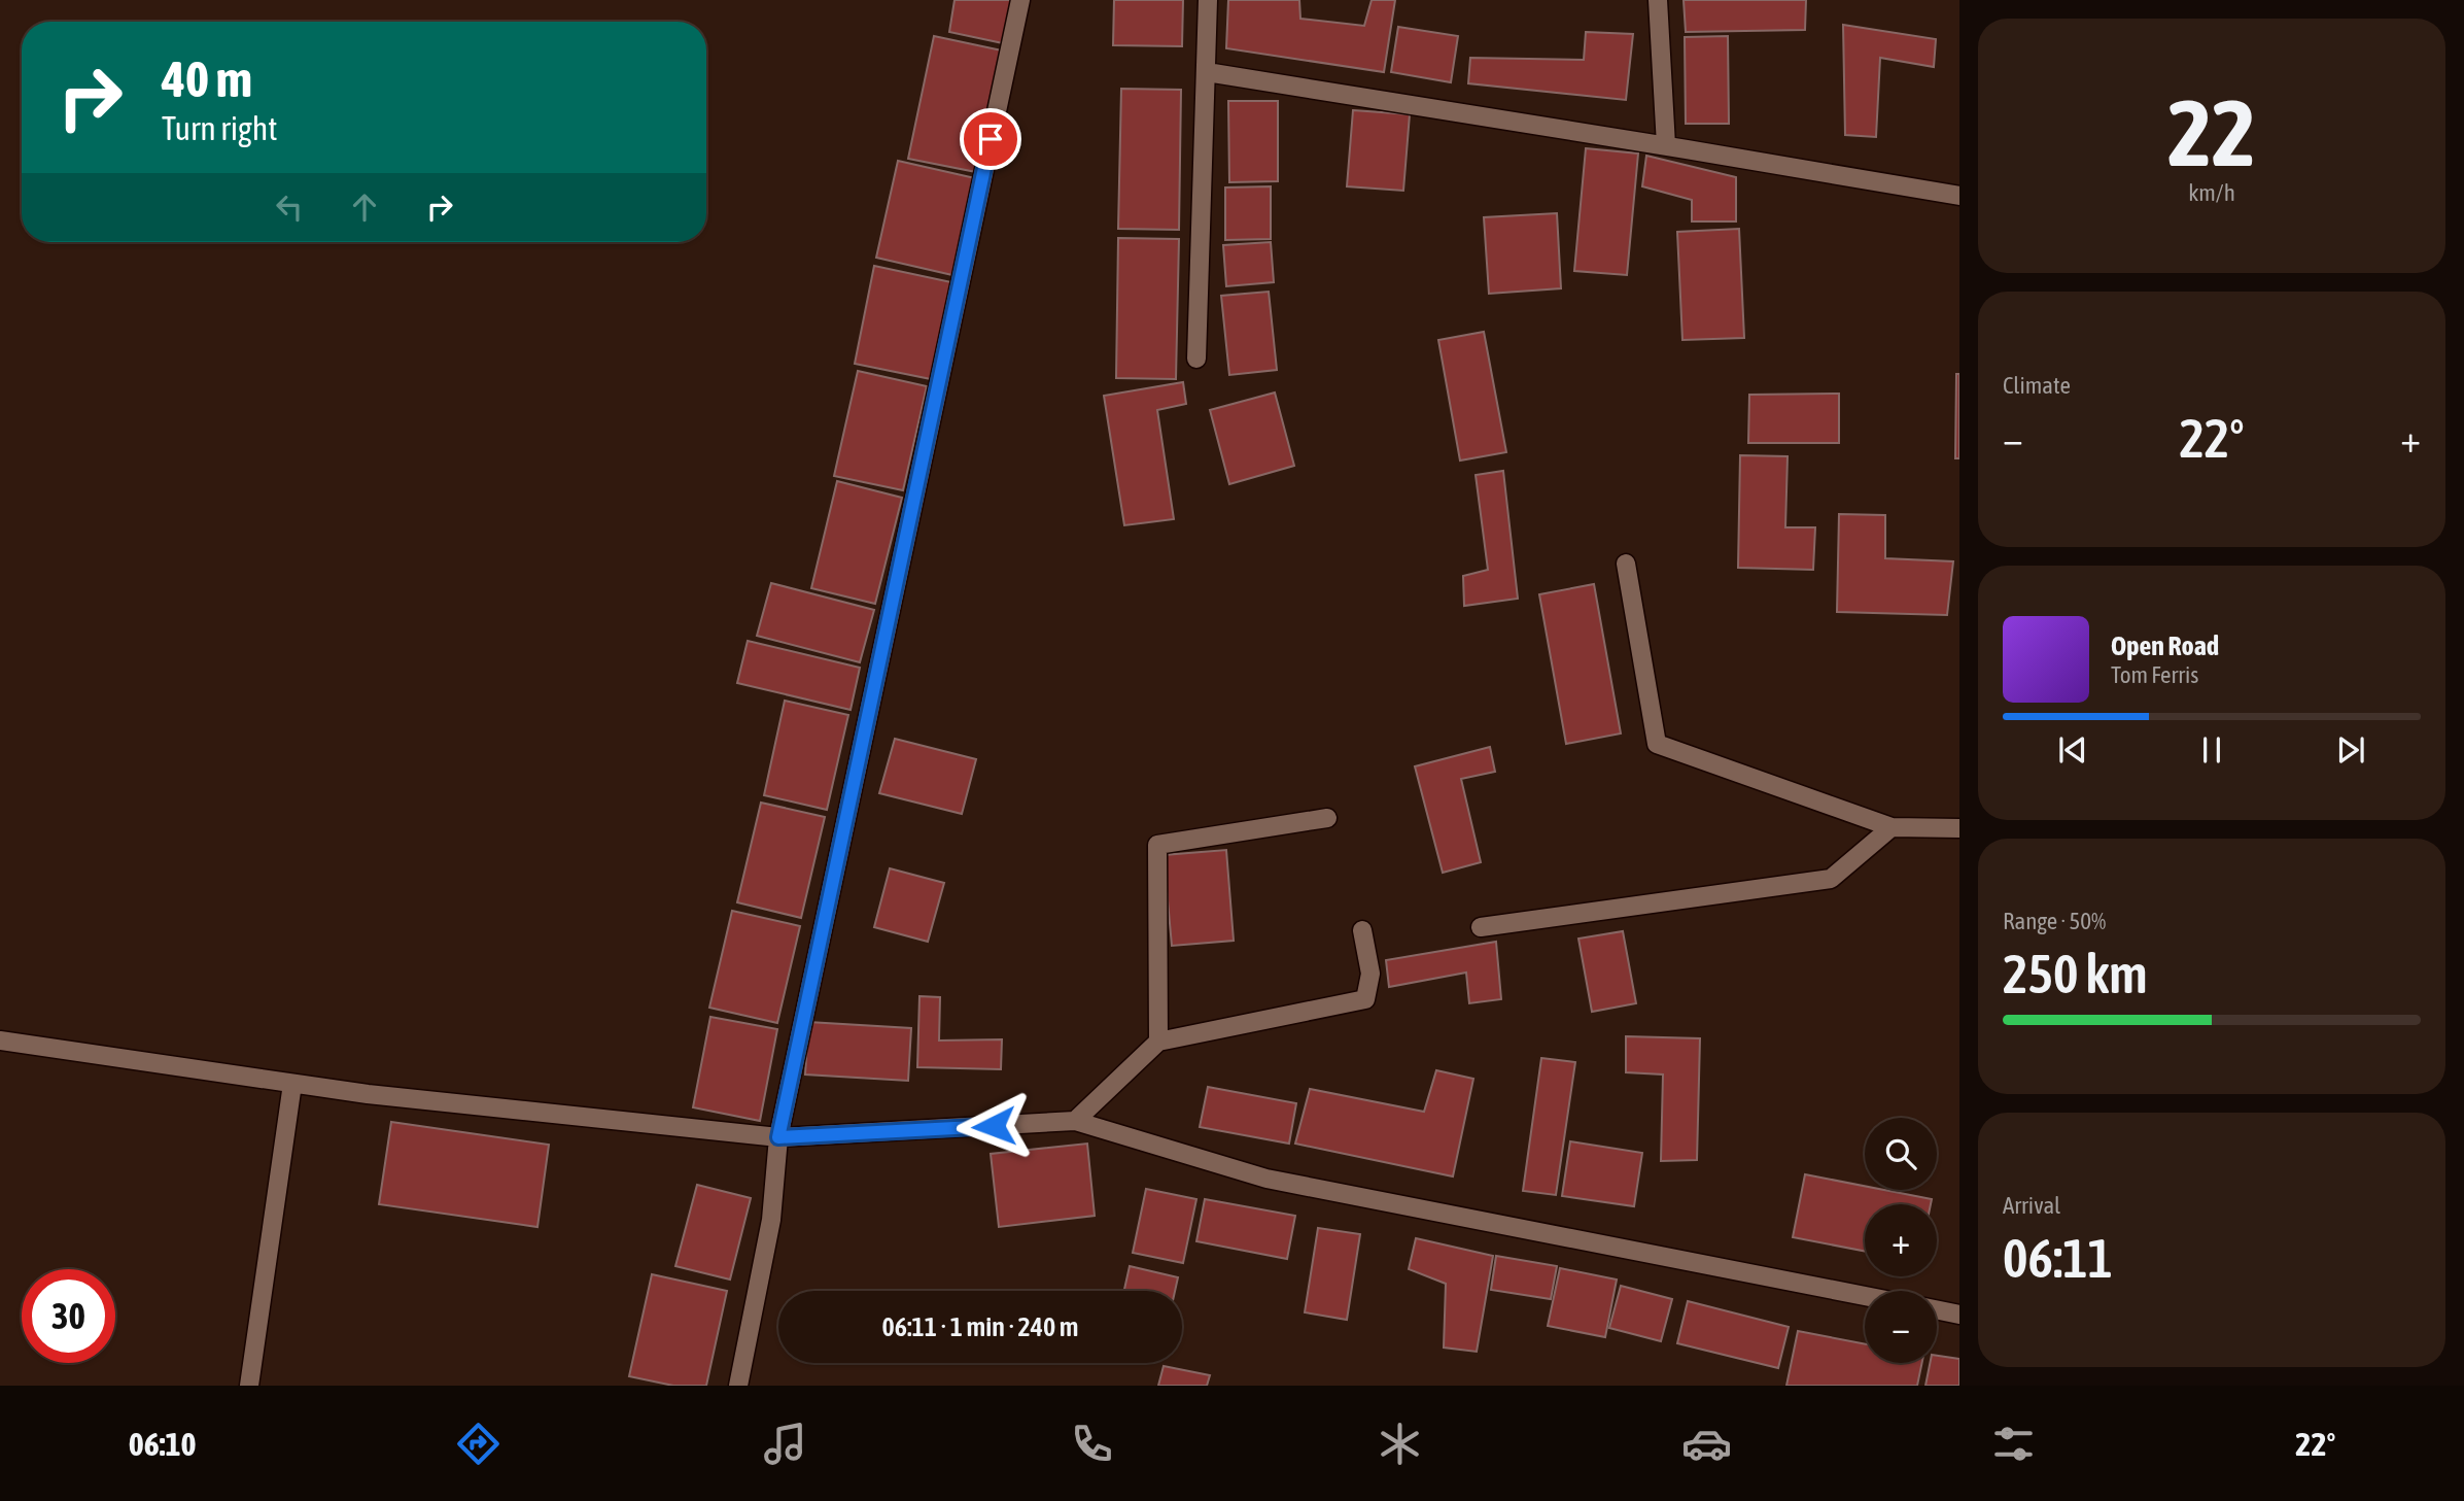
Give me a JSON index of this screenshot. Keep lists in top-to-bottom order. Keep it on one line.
{"page":{"tile":[["22","km/h"],"Climate",["Range · 50%","250 km"],["Arrival","06:11"]],"turn":["40 m","Turn right"],"heat":["−","22°","+"],"song":["Open Road","Tom Ferris"],"map_buttons":["+","−"],"limit":"30","trip":"06:11 · 1 min · 240 m","tabs":["06:10","22°"]}}
